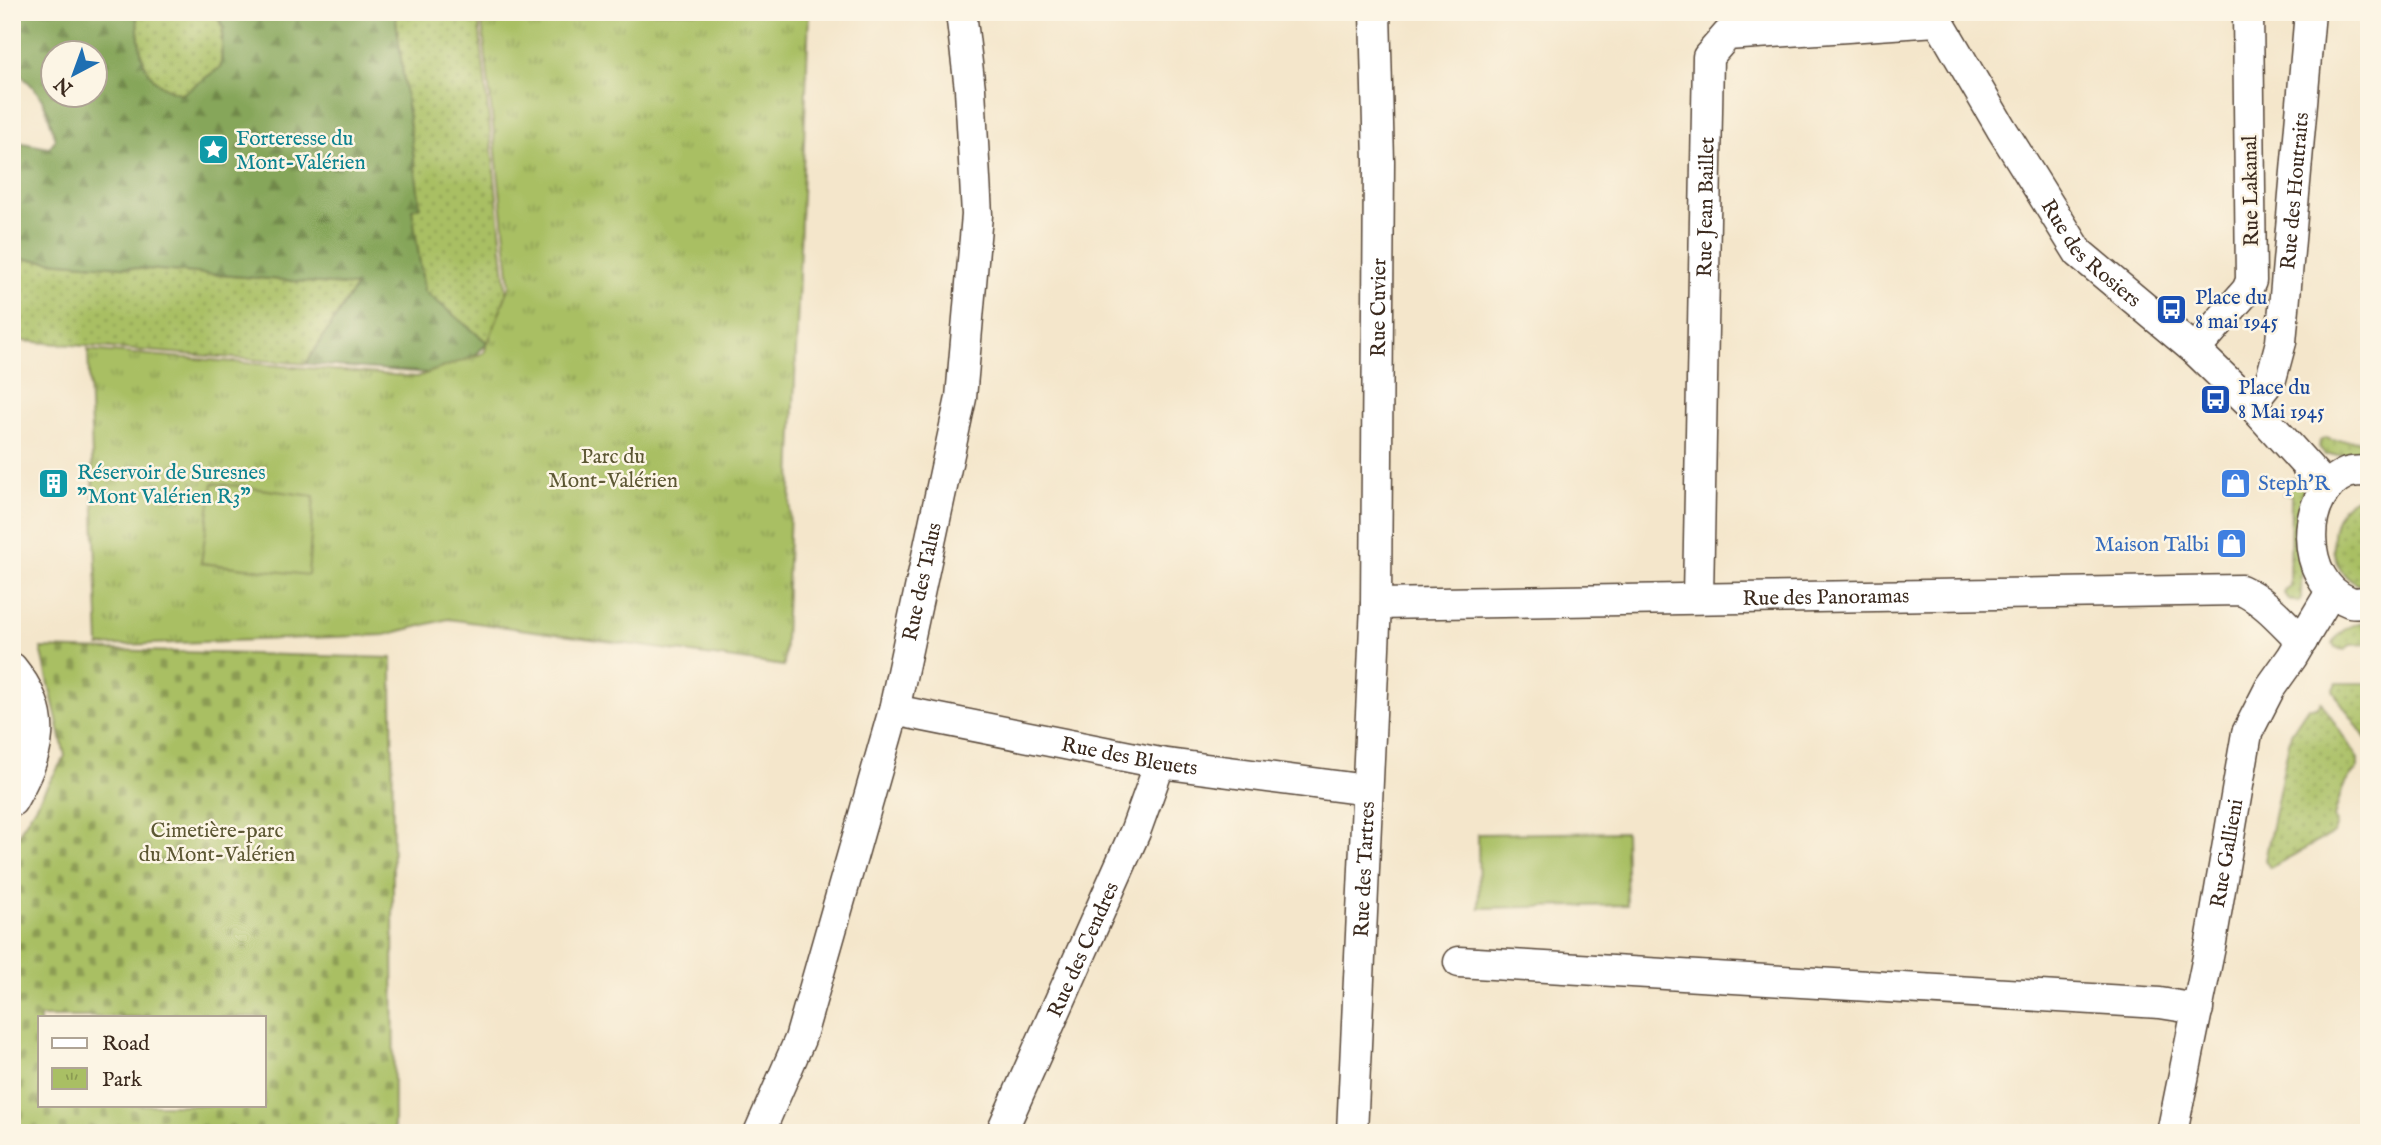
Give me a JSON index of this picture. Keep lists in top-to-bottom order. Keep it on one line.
{"streets":{"street":["Rue Lakanal","Rue des Houtraits","Rue Jean Baillet","Rue des Rosiers","Rue Cuvier","Rue des Talus","Rue des Panoramas","Rue des Bleuets","Rue Gallieni","Rue des Tartres","Rue des Cendres"]},"crossings":[["Rue Lakanal","Rue des Rosiers"],["Rue des Houtraits","Rue des Rosiers"],["Rue Jean Baillet","Rue des Rosiers"],["Rue Jean Baillet","Rue des Panoramas"],["Rue Cuvier","Rue des Panoramas"],["Rue Cuvier","Rue des Tartres"],["Rue des Talus","Rue des Bleuets"],["Rue des Panoramas","Rue Gallieni"],["Rue des Panoramas","Rue des Tartres"],["Rue des Bleuets","Rue des Tartres"],["Rue des Bleuets","Rue des Cendres"]],"parks":["Parc du Mont-Valérien","Cimetière-parc du Mont-Valérien"],"places":{"place":["Forteresse du Mont-Valérien"],"bus stop":["Place du 8 mai 1945","Place du 8 Mai 1945"],"shop":["Steph'R","Maison Talbi"],"building":["Réservoir de Suresnes \"Mont Valérien R3\""]},"legend":["Road","Park"],"north":"bottom left"}
